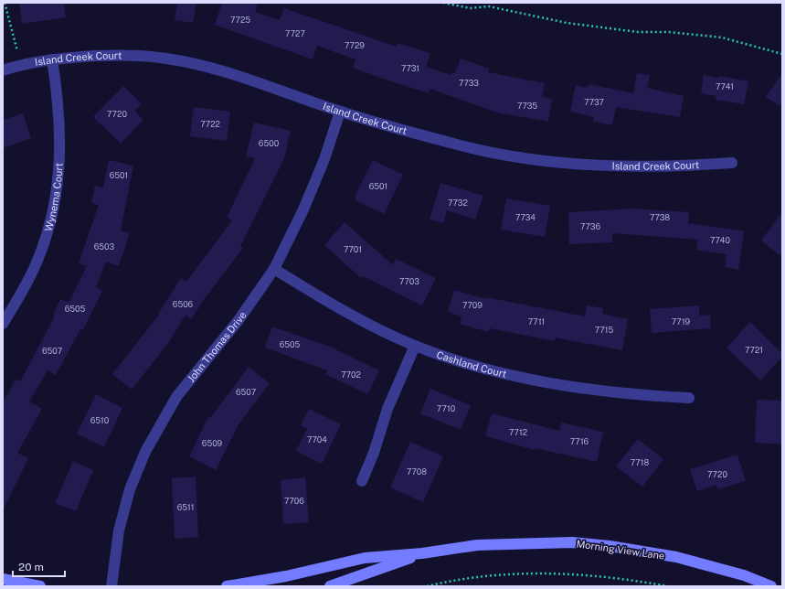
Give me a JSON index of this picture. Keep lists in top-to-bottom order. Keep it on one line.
{"streets":{"street":["Island Creek Court","Wynema Court","John Thomas Drive","Cashland Court","Morning View Lane"]},"crossings":[["Island Creek Court","Wynema Court"],["Island Creek Court","John Thomas Drive"],["John Thomas Drive","Cashland Court"]],"house_numbers":["7725","7727","7729","7731","7733","7741","7737","7735","7720","7722","6500","6501","6501","7732","7734","7738","7736","7740","6503","7701","7703","6506","7709","6505","7711","7719","7715","6505","7721","6507","7702","6507","7710","6510","7712","7704","7716","6509","7718","7708","7720","7706","6511"],"scale_bar":"20 m"}
